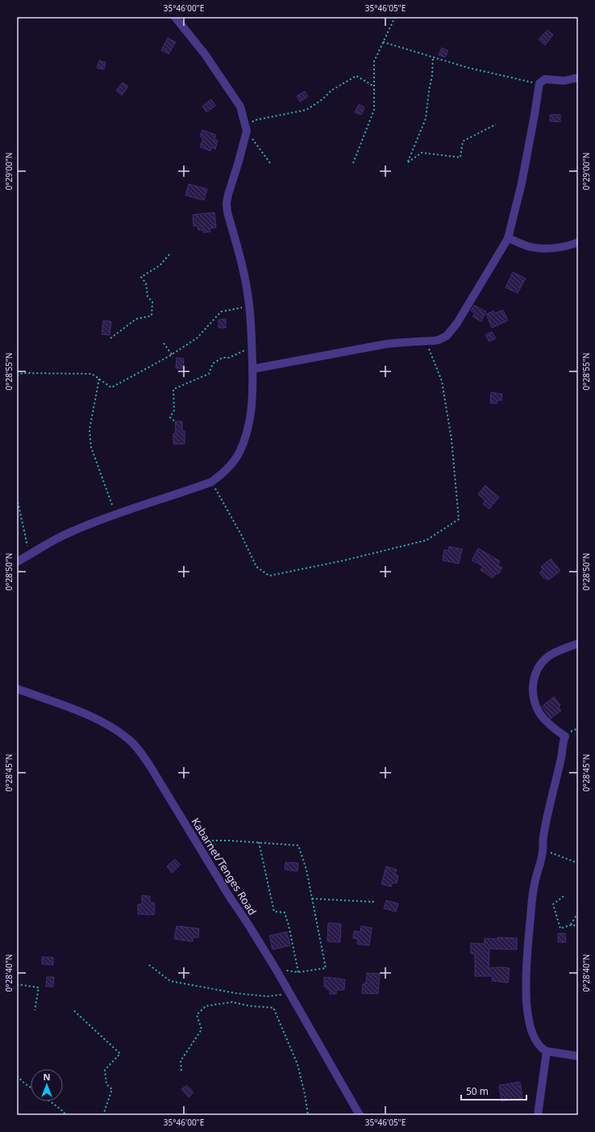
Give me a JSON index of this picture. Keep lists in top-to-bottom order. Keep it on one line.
{"streets":{"street":["Kabarnet/Tenges Road"]},"scale_bar":"50 m","north":"top","coordinates":["35°46'00\"E","35°46'05\"E","0°29'00\"N","0°28'55\"N","0°28'50\"N","0°28'45\"N","0°28'40\"N"]}
